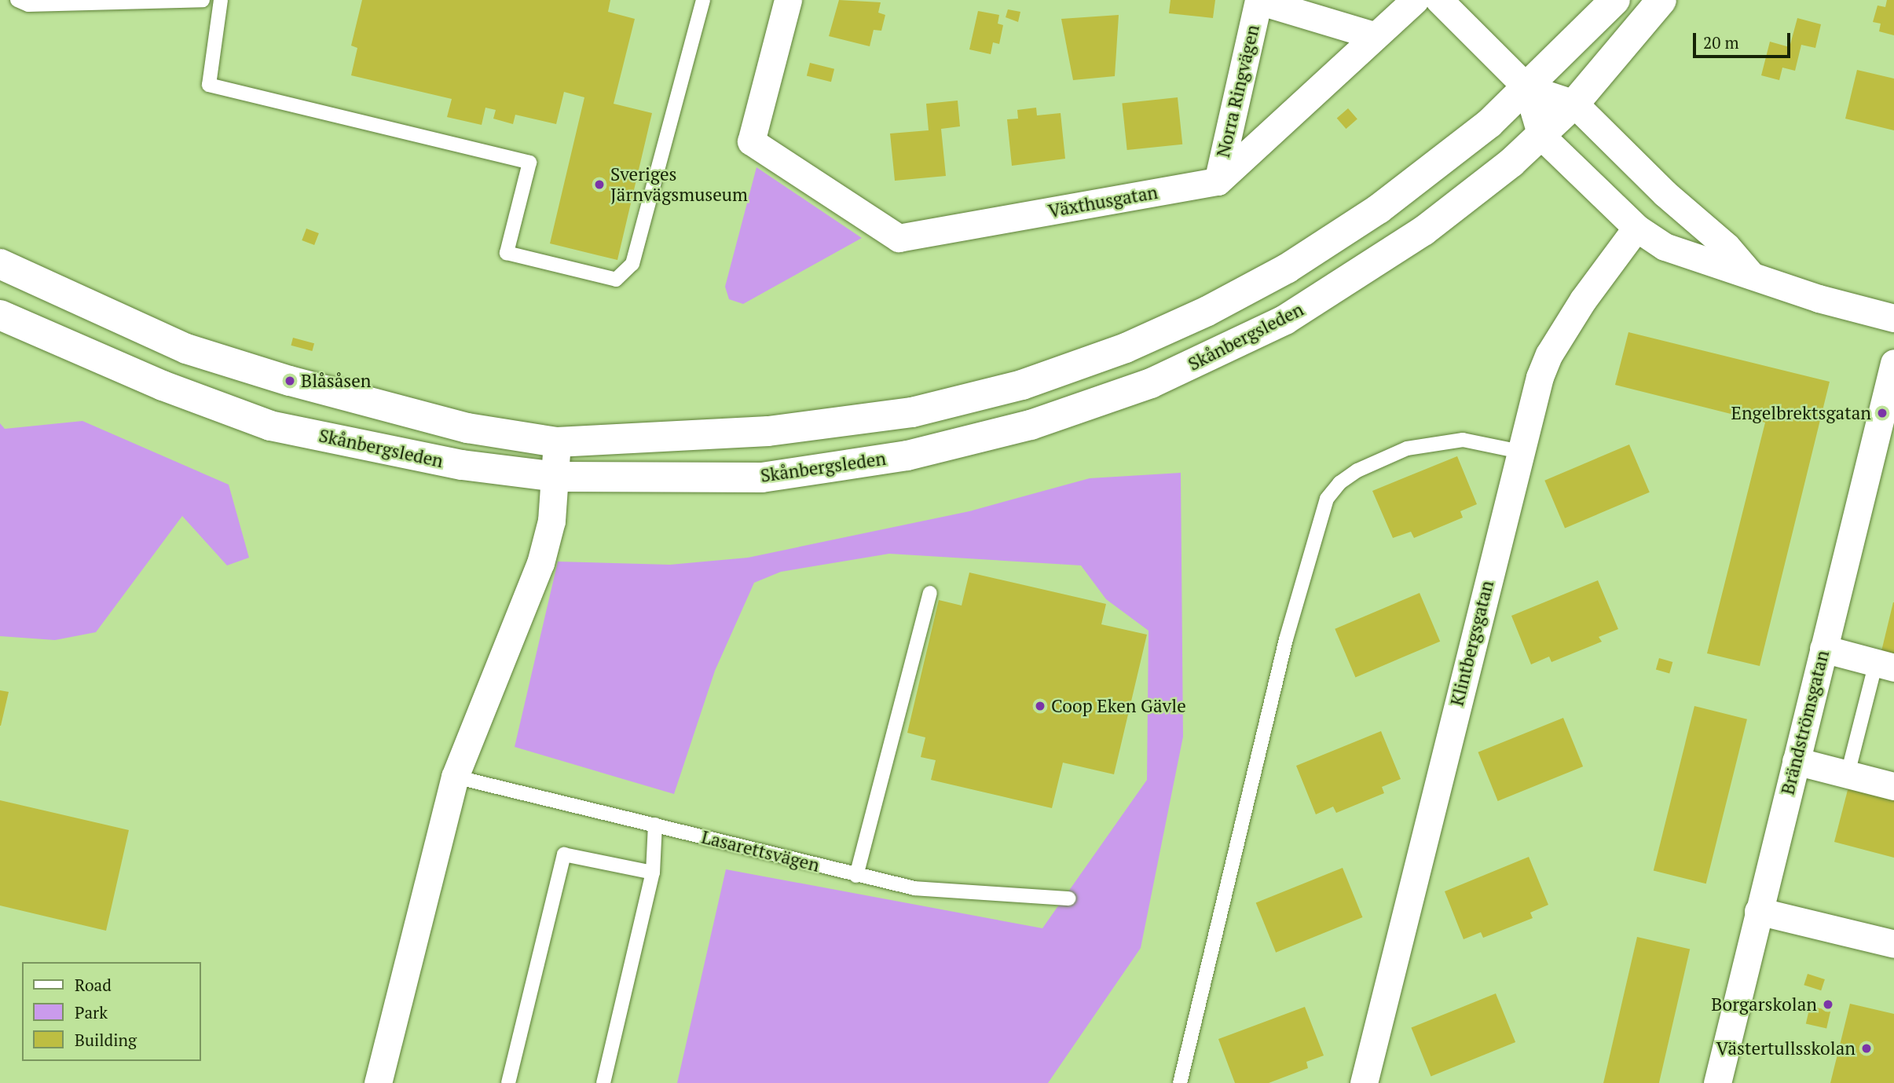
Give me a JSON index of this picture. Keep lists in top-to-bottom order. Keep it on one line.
{"streets":{"street":["Norra Ringvägen","Växthusgatan","Skånbergsleden","Klintbergsgatan","Brändströmsgatan"],"lane":["Lasarettsvägen"]},"crossings":[["Norra Ringvägen","Växthusgatan"]],"places":["Sveriges Järnvägsmuseum","Blåsåsen","Engelbrektsgatan","Coop Eken Gävle","Borgarskolan","Västertullsskolan"],"legend":["Road","Park","Building"],"scale_bar":"20 m"}
